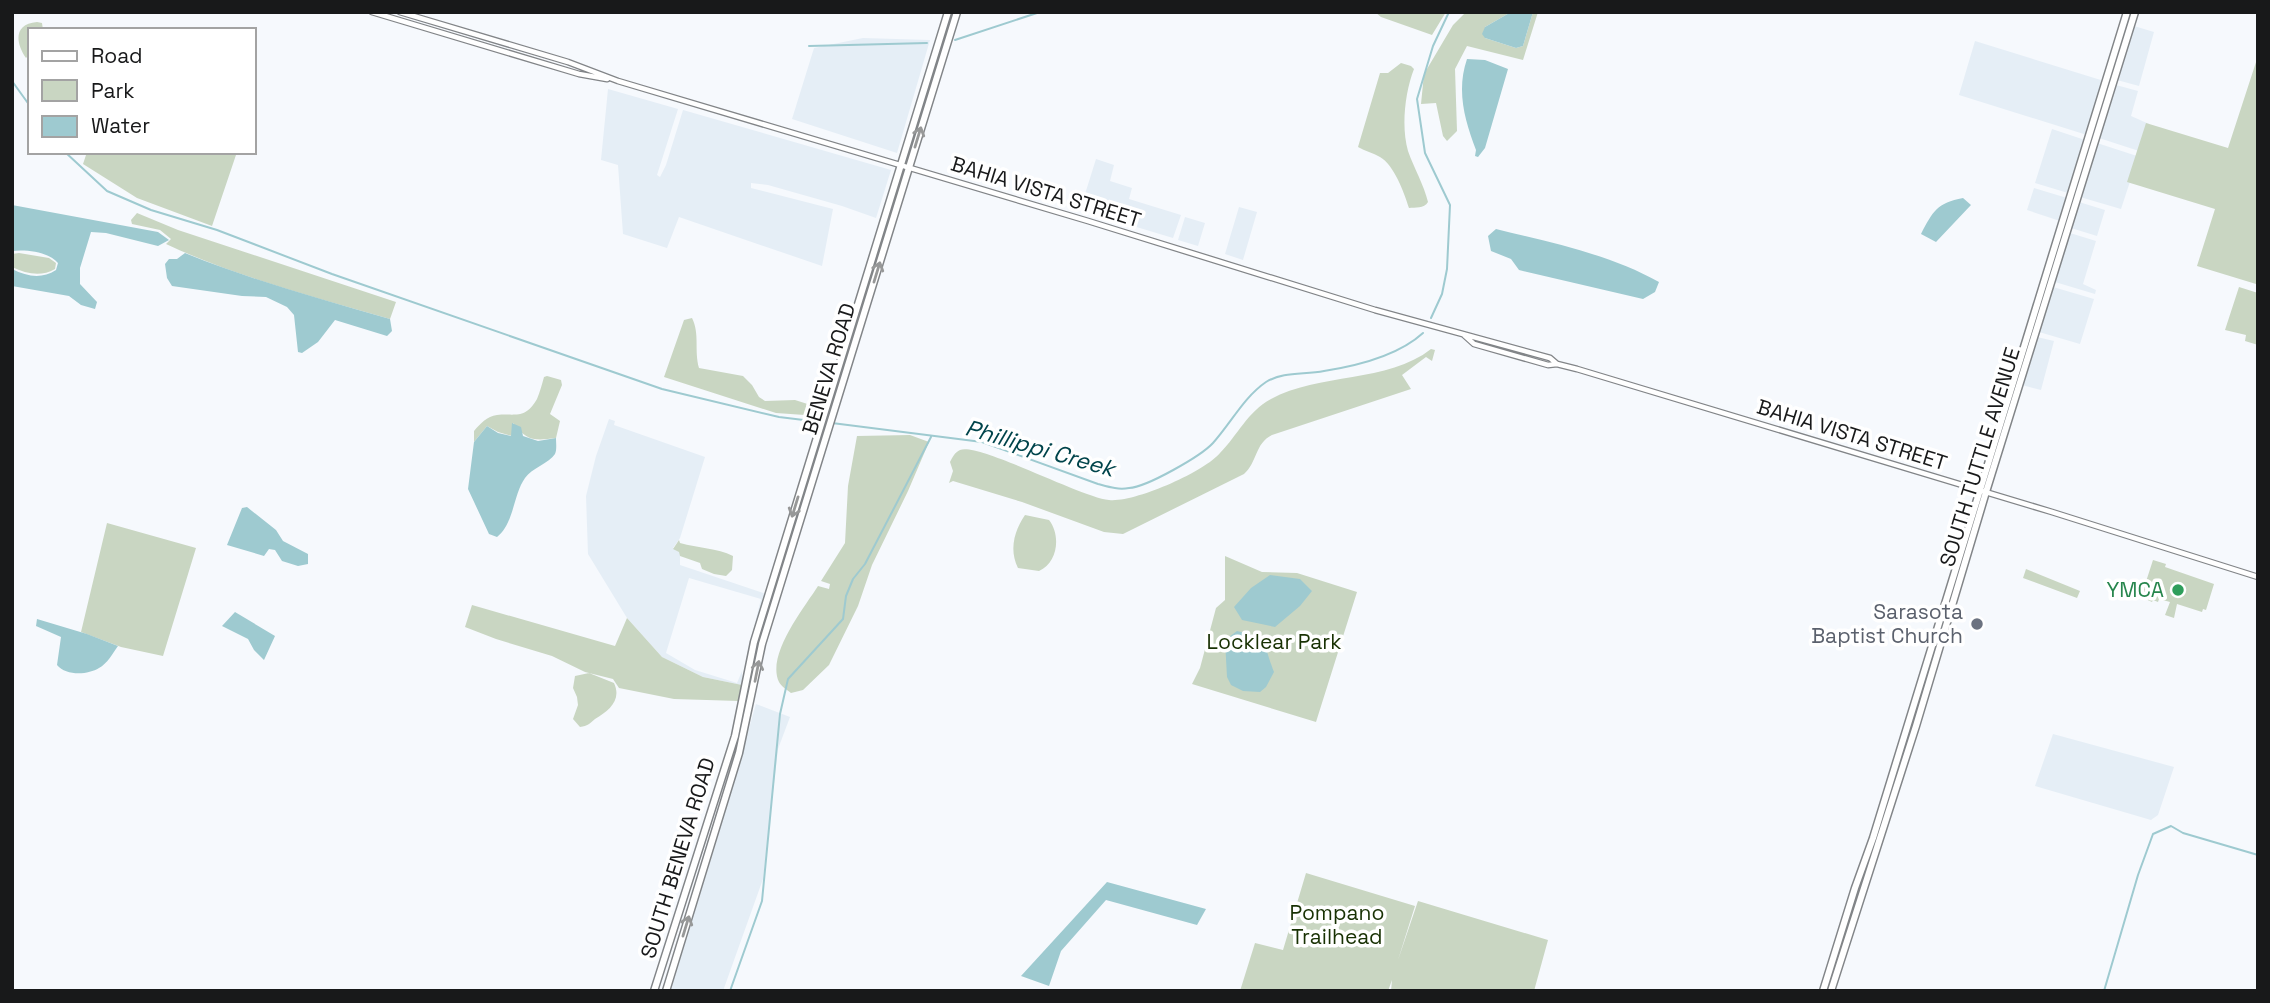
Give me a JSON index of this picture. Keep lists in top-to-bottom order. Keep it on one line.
{"streets":{"main road":["BENEVA ROAD","SOUTH TUTTLE AVENUE","SOUTH BENEVA ROAD"],"street":["BAHIA VISTA STREET"]},"crossings":[["BAHIA VISTA STREET","BENEVA ROAD"],["BAHIA VISTA STREET","SOUTH TUTTLE AVENUE"],["BENEVA ROAD","SOUTH BENEVA ROAD"]],"water":["Phillippi Creek"],"parks":["Locklear Park","Pompano Trailhead"],"places":["YMCA","Sarasota Baptist Church"],"legend":["Road","Park","Water"]}
